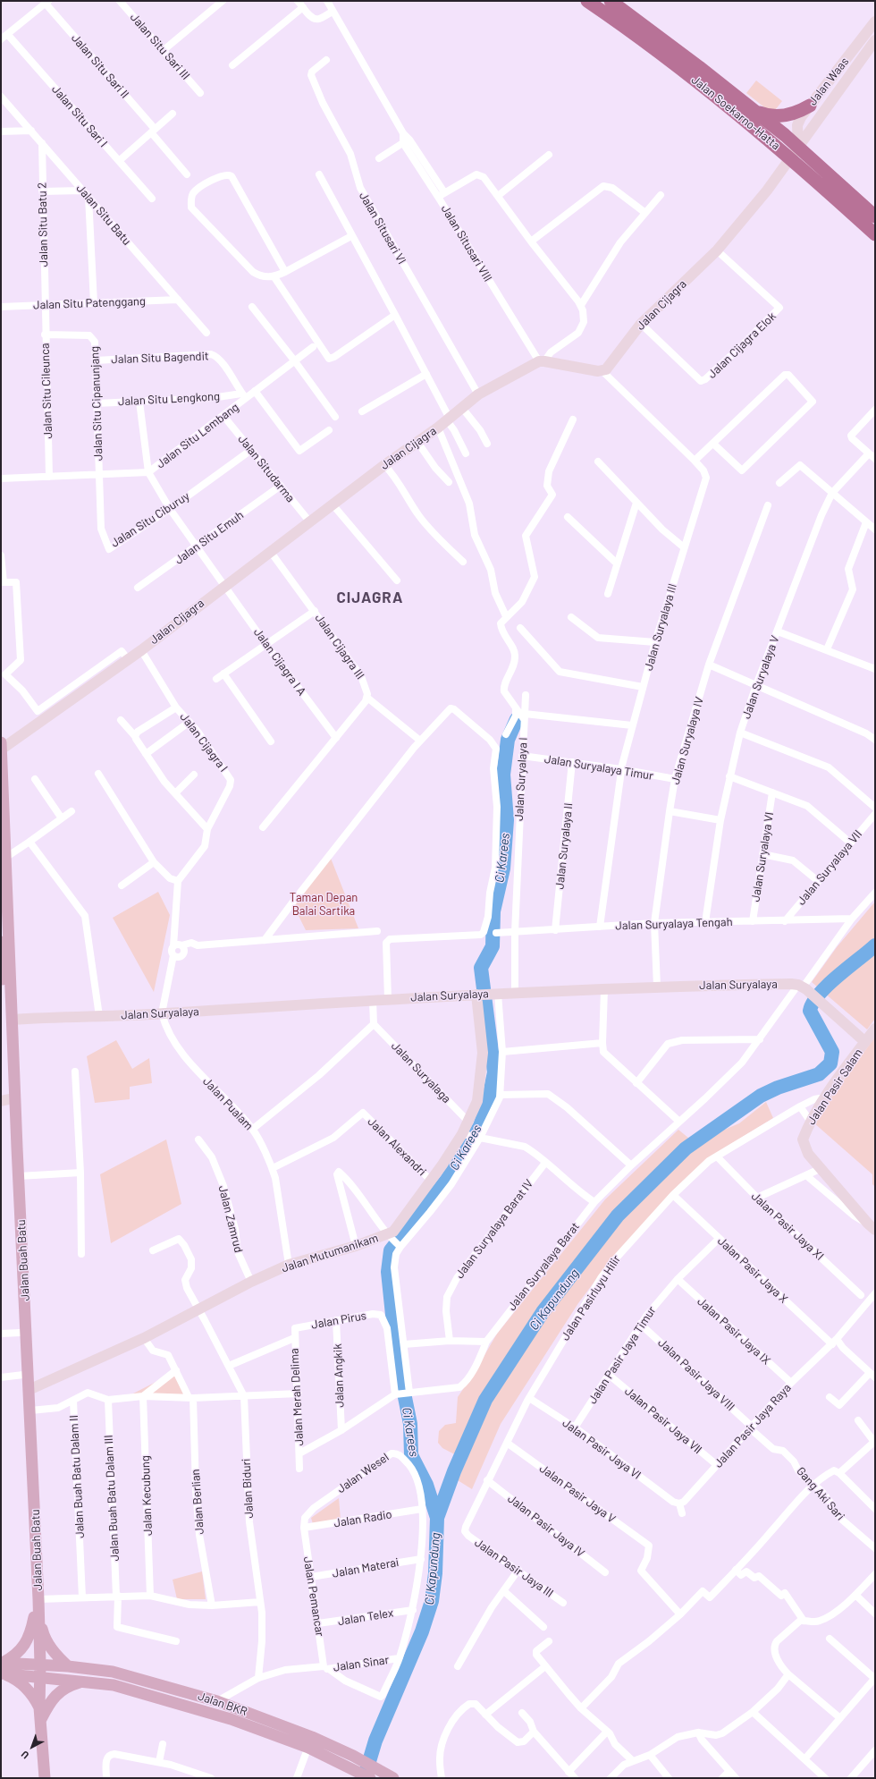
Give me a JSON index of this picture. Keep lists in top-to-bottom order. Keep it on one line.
{"streets":{"highway":["Jalan Soekarno-Hatta"],"main road":["Jalan Buah Batu","Jalan BKR"],"street":["Jalan Situ Sari III","Jalan Situ Sari II","Jalan Waas","Jalan Situ Sari I","Jalan Situ Batu","Jalan Situ Batu 2","Jalan Situsari VI","Jalan Situsari VIII","Jalan Situ Patenggang","Jalan Cijagra","Jalan Cijagra Elok","Jalan Situ Bagendit","Jalan Situ Cileunca","Jalan Situ Lengkong","Jalan Situ Cipanunjang","Jalan Situ Lembang","Jalan Situdarma","Jalan Situ Ciburuy","Jalan Situ Emuh","Jalan Suryalaya III","Jalan Cijagra III","Jalan Cijagra I A","Jalan Suryalaya V","Jalan Suryalaya IV","Jalan Cijagra I","Jalan Suryalaya Timur","Jalan Suryalaya I","Jalan Suryalaya II","Jalan Suryalaya VI","Jalan Suryalaya VII","Jalan Suryalaya Tengah","Jalan Suryalaya","Jalan Suryalaga","Jalan Pasir Salam","Jalan Pualam","Jalan Alexandri","Jalan Zamrud","Jalan Pasir Jaya XI","Jalan Suryalaya Barat IV","Jalan Mutumanikam","Jalan Suryalaya Barat","Jalan Pasir Jaya X","Jalan Pasirluyu Hilir","Jalan Pirus","Jalan Pasir Jaya IX","Jalan Pasir Jaya Timur","Jalan Pasir Jaya VIII","Jalan Angkik","Jalan Merah Delima","Jalan Pasir Jaya Vll","Jalan Pasir Jaya Raya","Jalan Pasir Jaya Vl","Jalan Wesel","Jalan Buah Batu Dalam II","Jalan Biduri","Jalan Pasir Jaya V","Gang Aki Sari","Jalan Kecubung","Jalan Buah Batu Dalam III","Jalan Berlian","Jalan Radio","Jalan Pasir Jaya IV","Jalan Materai","Jalan Pasir Jaya III","Jalan Pemancar","Jalan Telex","Jalan Sinar"]},"crossings":[["Jalan Waas","Jalan Soekarno-Hatta"],["Jalan Waas","Jalan Cijagra"],["Jalan Soekarno-Hatta","Jalan Cijagra"],["Jalan Situ Batu","Jalan Situ Batu 2"],["Jalan Situ Batu","Jalan Situ Patenggang"],["Jalan Situ Batu 2","Jalan Situ Patenggang"],["Jalan Situ Batu 2","Jalan Situ Cileunca"],["Jalan Situsari VI","Jalan Cijagra"],["Jalan Situsari VIII","Jalan Cijagra"],["Jalan Situ Patenggang","Jalan Situ Cileunca"],["Jalan Cijagra","Jalan Cijagra Elok"],["Jalan Cijagra","Jalan Situdarma"],["Jalan Cijagra","Jalan Suryalaya III"],["Jalan Cijagra","Jalan Cijagra III"],["Jalan Cijagra","Jalan Cijagra I A"],["Jalan Cijagra","Jalan Cijagra I"],["Jalan Cijagra","Jalan Buah Batu"],["Jalan Situ Bagendit","Jalan Situ Lengkong"],["Jalan Situ Bagendit","Jalan Situ Cipanunjang"],["Jalan Situ Bagendit","Jalan Situ Lembang"],["Jalan Situ Cileunca","Jalan Situ Cipanunjang"],["Jalan Situ Cileunca","Jalan Situ Lembang"],["Jalan Situ Lengkong","Jalan Situ Cipanunjang"],["Jalan Situ Lengkong","Jalan Situ Lembang"],["Jalan Situ Cipanunjang","Jalan Situ Lembang"],["Jalan Situ Cipanunjang","Jalan Situ Ciburuy"],["Jalan Situ Lembang","Jalan Situdarma"],["Jalan Situ Lembang","Jalan Situ Ciburuy"],["Jalan Situ Lembang","Jalan Cijagra I A"],["Jalan Situdarma","Jalan Situ Ciburuy"],["Jalan Situdarma","Jalan Situ Emuh"],["Jalan Situ Ciburuy","Jalan Cijagra I A"],["Jalan Situ Emuh","Jalan Cijagra I A"],["Jalan Suryalaya III","Jalan Suryalaya Timur"],["Jalan Suryalaya III","Jalan Suryalaya Tengah"],["Jalan Suryalaya V","Jalan Suryalaya Tengah"],["Jalan Suryalaya IV","Jalan Suryalaya Timur"],["Jalan Suryalaya IV","Jalan Suryalaya Tengah"],["Jalan Suryalaya IV","Jalan Suryalaya"],["Jalan Suryalaya Timur","Jalan Suryalaya I"],["Jalan Suryalaya Timur","Jalan Suryalaya II"],["Jalan Suryalaya I","Jalan Suryalaya Tengah"],["Jalan Suryalaya I","Jalan Suryalaya"],["Jalan Suryalaya II","Jalan Suryalaya Tengah"],["Jalan Suryalaya VI","Jalan Suryalaya Tengah"],["Jalan Suryalaya VII","Jalan Suryalaya Tengah"],["Jalan Suryalaya Tengah","Jalan Suryalaya Barat"],["Jalan Suryalaya","Jalan Pualam"],["Jalan Suryalaya","Jalan Mutumanikam"],["Jalan Suryalaya","Jalan Buah Batu"],["Jalan Suryalaya","Jalan Suryalaya Barat"],["Jalan Suryalaga","Jalan Mutumanikam"],["Jalan Pasir Salam","Jalan Pasirluyu Hilir"],["Jalan Pualam","Jalan Alexandri"],["Jalan Pualam","Jalan Mutumanikam"],["Jalan Alexandri","Jalan Mutumanikam"],["Jalan Zamrud","Jalan Mutumanikam"],["Jalan Pasir Jaya XI","Jalan Pasirluyu Hilir"],["Jalan Mutumanikam","Jalan Buah Batu"],["Jalan Mutumanikam","Jalan Biduri"],["Jalan Mutumanikam","Jalan Berlian"],["Jalan Buah Batu","Jalan Buah Batu Dalam II"],["Jalan Buah Batu","Jalan BKR"],["Jalan Suryalaya Barat","Jalan Pirus"],["Jalan Pasir Jaya X","Jalan Pasirluyu Hilir"],["Jalan Pasir Jaya X","Jalan Pasir Jaya Timur"],["Jalan Pasir Jaya X","Jalan Pasir Jaya Raya"],["Jalan Pasirluyu Hilir","Jalan Pasir Jaya Vl"],["Jalan Pasirluyu Hilir","Jalan Pasir Jaya V"],["Jalan Pasirluyu Hilir","Jalan Pasir Jaya IV"],["Jalan Pasirluyu Hilir","Jalan Pasir Jaya III"],["Jalan Pirus","Jalan Angkik"],["Jalan Pirus","Jalan Merah Delima"],["Jalan Pasir Jaya IX","Jalan Pasir Jaya Timur"],["Jalan Pasir Jaya IX","Jalan Pasir Jaya Raya"],["Jalan Pasir Jaya Timur","Jalan Pasir Jaya VIII"],["Jalan Pasir Jaya Timur","Jalan Pasir Jaya Vll"],["Jalan Pasir Jaya Timur","Jalan Pasir Jaya Vl"],["Jalan Pasir Jaya VIII","Jalan Pasir Jaya Raya"],["Jalan Pasir Jaya VIII","Gang Aki Sari"],["Jalan Pasir Jaya Vll","Jalan Pasir Jaya Raya"],["Jalan Pasir Jaya Raya","Jalan Pasir Jaya Vl"],["Jalan Pasir Jaya Raya","Gang Aki Sari"],["Jalan Wesel","Jalan Radio"],["Jalan Wesel","Jalan Materai"],["Jalan Wesel","Jalan Pemancar"],["Jalan Wesel","Jalan Telex"],["Jalan Wesel","Jalan Sinar"],["Jalan Biduri","Jalan Sinar"],["Jalan Radio","Jalan Pemancar"],["Jalan Materai","Jalan Pemancar"],["Jalan Pemancar","Jalan Telex"],["Jalan Pemancar","Jalan Sinar"],["Jalan Sinar","Jalan BKR"]],"districts":["CIJAGRA"],"water":["Ci Karees","Ci Kapundung"],"parks":["Taman Depan Balai Sartika"],"north":"bottom left"}
